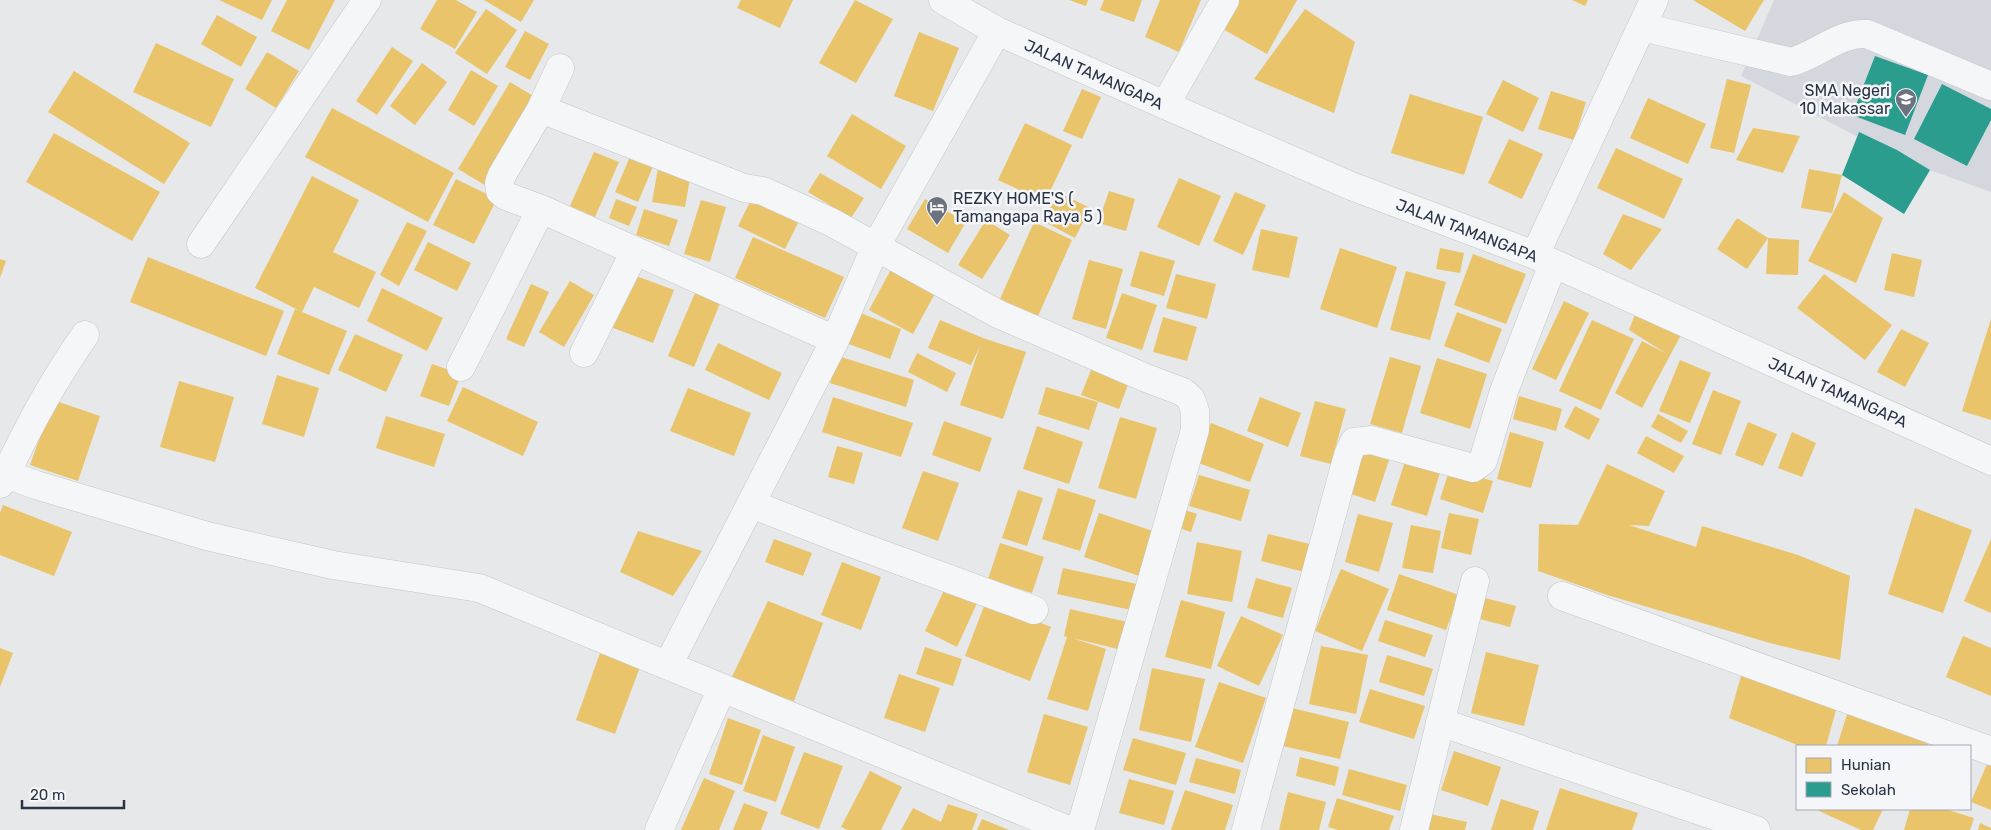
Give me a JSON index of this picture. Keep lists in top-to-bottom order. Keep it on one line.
{"streets":{"street":["JALAN TAMANGAPA"]},"places":{"school or university":["SMA Negeri 10 Makassar"],"hotel":["REZKY HOME'S ( Tamangapa Raya 5 )"]},"legend":["Hunian","Sekolah"],"scale_bar":"20 m"}
